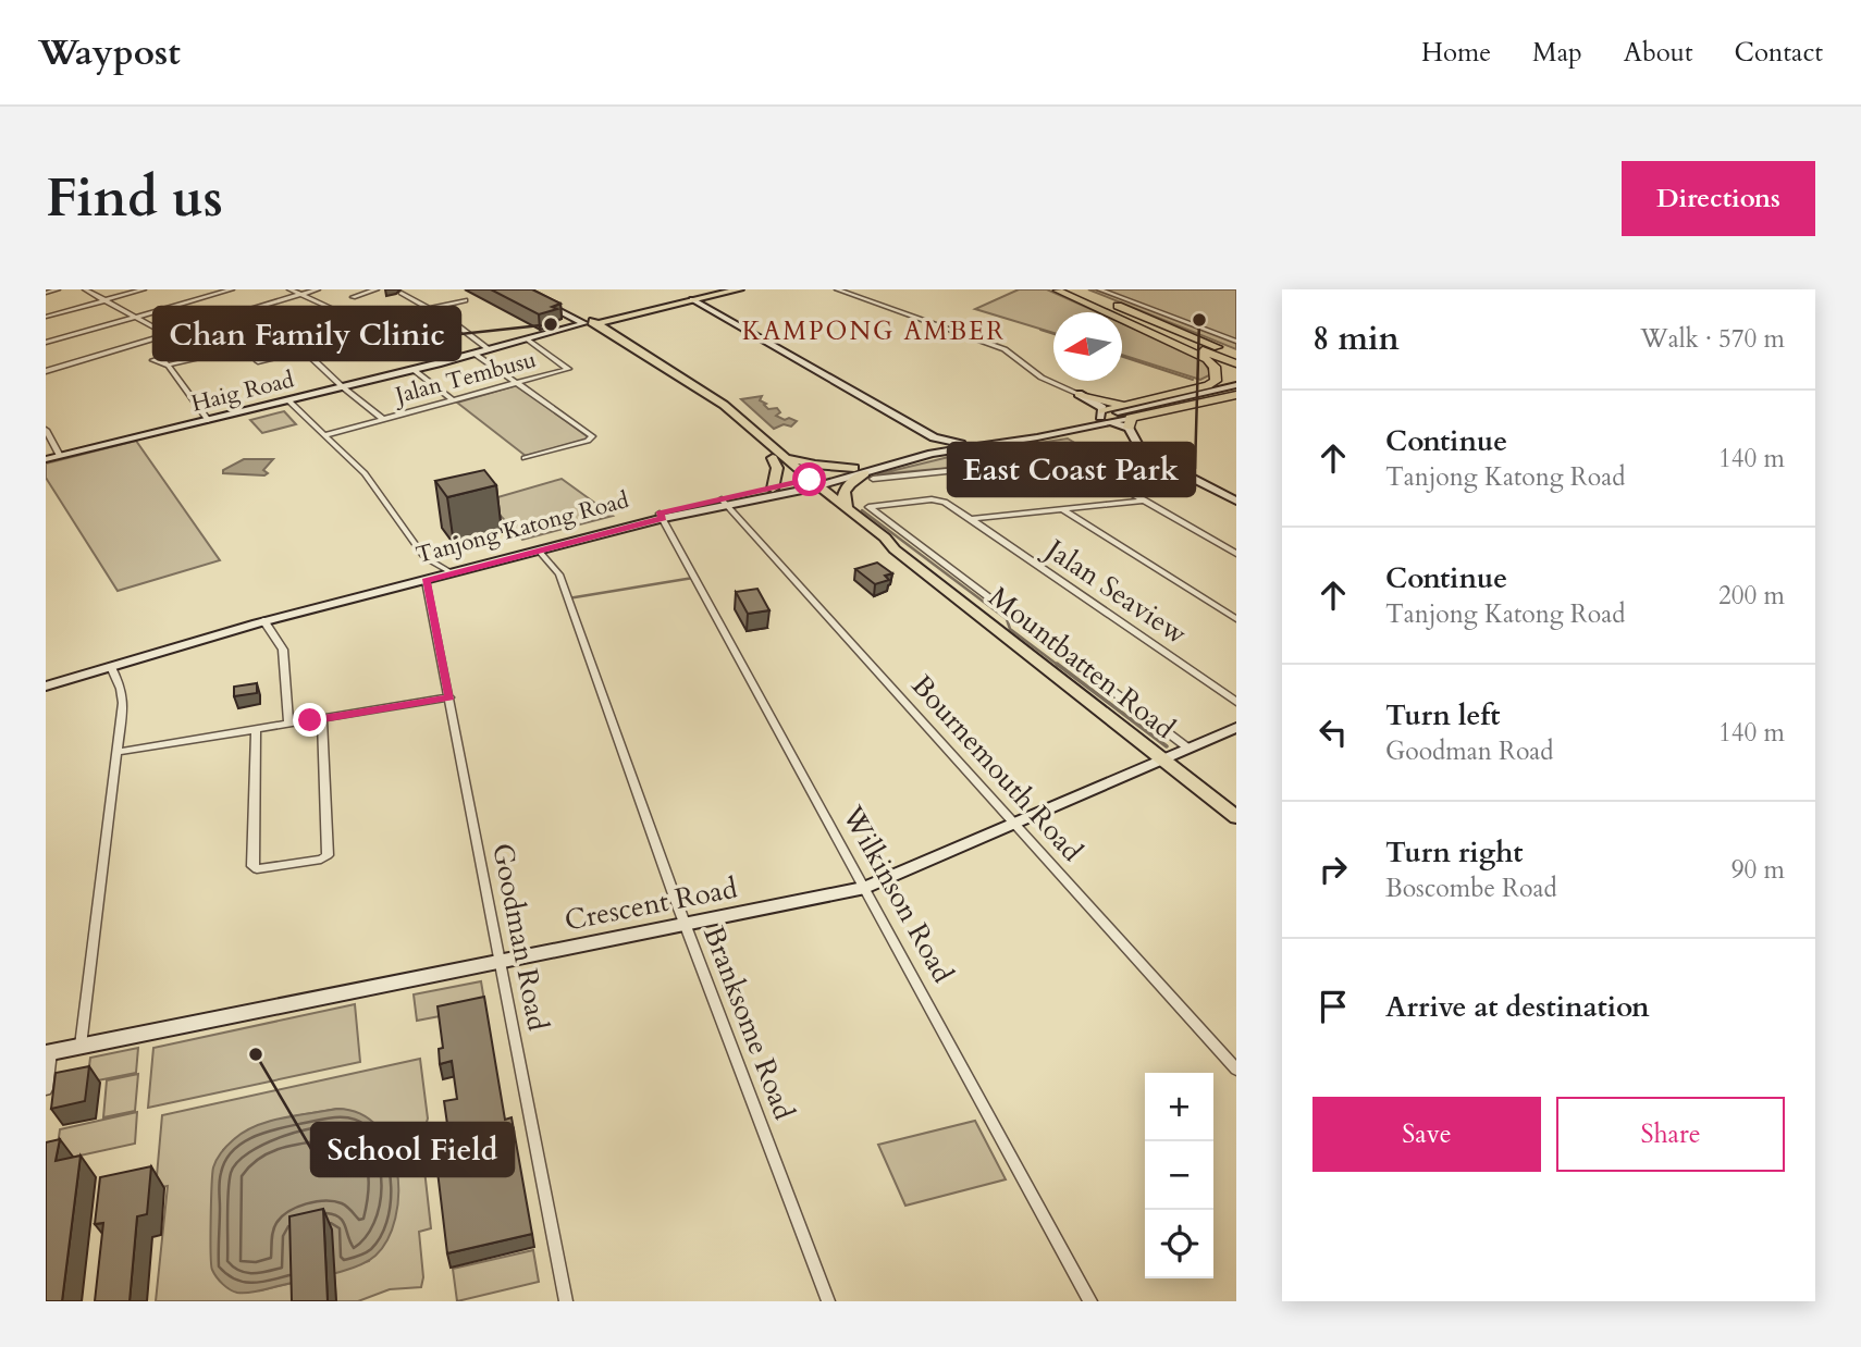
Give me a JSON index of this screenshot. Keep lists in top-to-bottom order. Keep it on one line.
{"streets":{"main road":["Haig Road","Tanjong Katong Road","Mountbatten Road","Crescent Road"],"street":["Jalan Tembusu","Jalan Seaview","Bournemouth Road","Wilkinson Road","Goodman Road","Branksome Road"]},"crossings":[["Jalan Tembusu","Haig Road"],["Haig Road","Mountbatten Road"],["Tanjong Katong Road","Mountbatten Road"],["Tanjong Katong Road","Bournemouth Road"],["Tanjong Katong Road","Wilkinson Road"],["Tanjong Katong Road","Goodman Road"],["Tanjong Katong Road","Branksome Road"],["Jalan Seaview","Mountbatten Road"],["Mountbatten Road","Crescent Road"],["Bournemouth Road","Crescent Road"],["Wilkinson Road","Crescent Road"],["Crescent Road","Goodman Road"],["Crescent Road","Branksome Road"]],"districts":["KAMPONG AMBER"],"places":["East Coast Park","Chan Family Clinic","School Field"],"north":"left","page":{"header":"Waypost","nav":["Home","Map","About","Contact"],"buttons":["Directions",["Save","Share"]],"title":"Find us","heading":["8 min","Walk · 570 m"],"list":[["Continue","Tanjong Katong Road","140 m"],["Continue","Tanjong Katong Road","200 m"],["Turn left","Goodman Road","140 m"],["Turn right","Boscombe Road","90 m"],"Arrive at destination"],"map_buttons":["+","−"]}}
